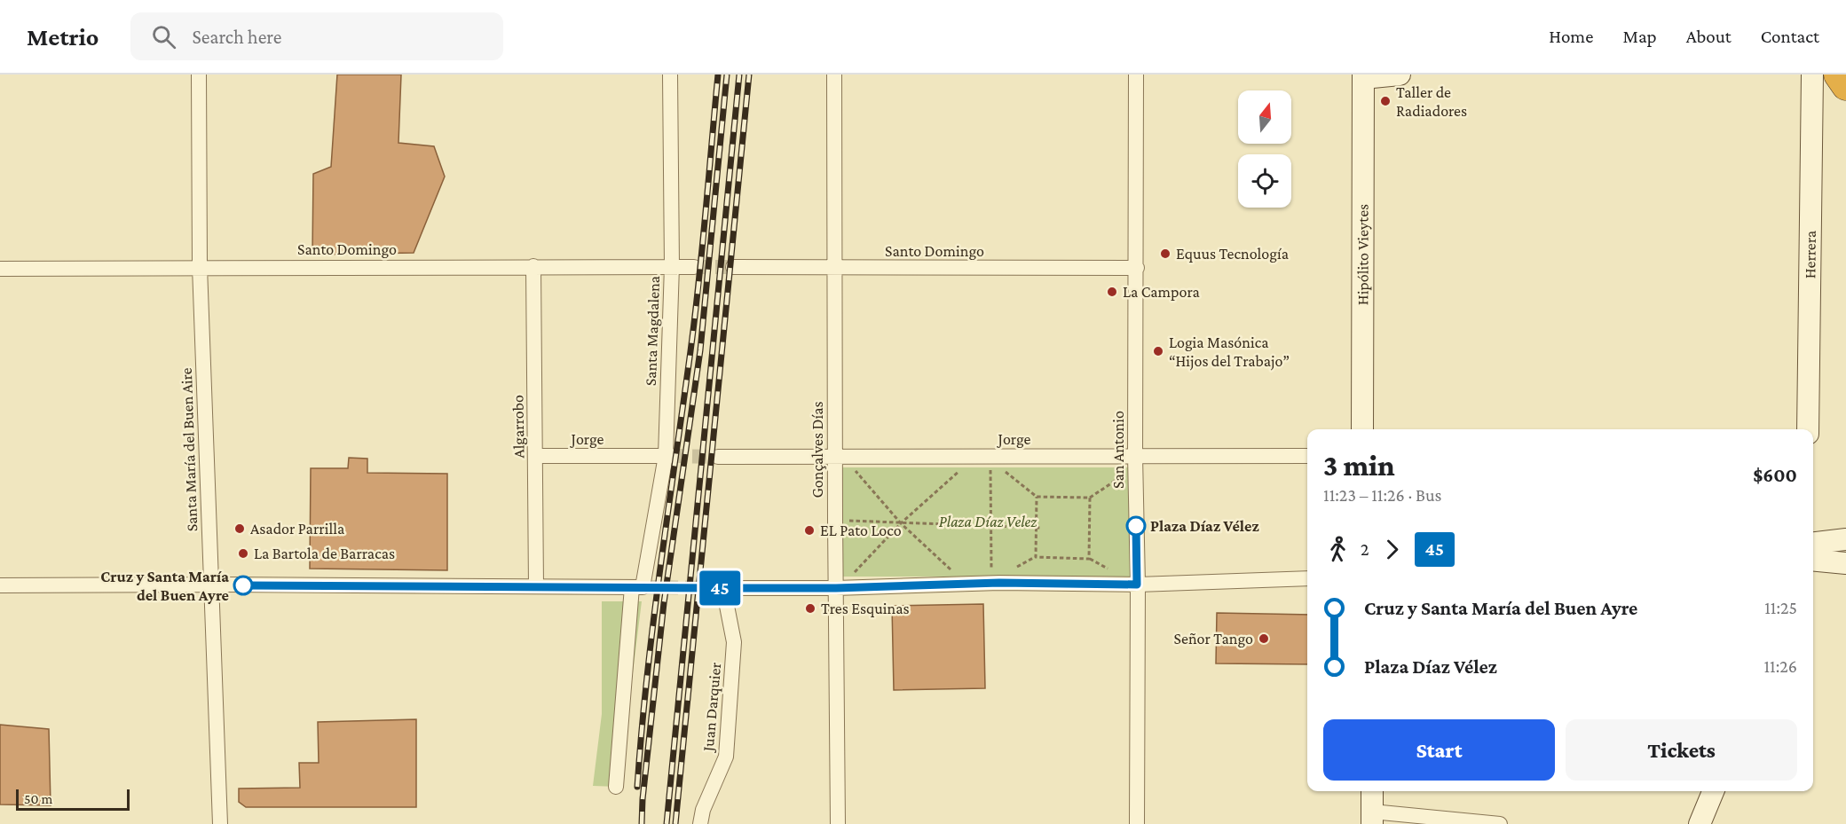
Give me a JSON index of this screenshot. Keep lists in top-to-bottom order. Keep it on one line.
{"streets":{"street":["Santo Domingo","Hipólito Vieytes","Herrera","Santa Magdalena","Algarrobo","Jorge","Santa María del Buen Aire","Gonçalves Días","San Antonio","Juan Darquier"]},"crossings":[["Santo Domingo","Santa Magdalena"],["Santo Domingo","Algarrobo"],["Santo Domingo","Santa María del Buen Aire"],["Santo Domingo","Gonçalves Días"],["Santo Domingo","San Antonio"],["Santa Magdalena","Jorge"],["Algarrobo","Jorge"],["Jorge","Gonçalves Días"],["Jorge","San Antonio"],["Gonçalves Días","Juan Darquier"]],"parks":["Plaza Díaz Velez"],"places":["Taller de Radiadores","Equus Tecnología","La Campora","Logia Masónica “Hijos del Trabajo”","Plaza Díaz Vélez","Asador Parrilla","EL Pato Loco","La Bartola de Barracas","Cruz y Santa María del Buen Ayre","Tres Esquinas","Señor Tango"],"lines":["bus line 45"],"scale_bar":"50 m","north":"top","page":{"header":"Metrio","search":"Search here","nav":["Home","Map","About","Contact"],"on_map":"45","heading":["3 min","11:23 – 11:26 · Bus","$600"],"legs":["2","45"],"list":[{"name":"Cruz y Santa María del Buen Ayre","value":"11:25"},{"name":"Plaza Díaz Vélez","value":"11:26"}],"buttons":["Start","Tickets"],"scale":"50 m"}}
